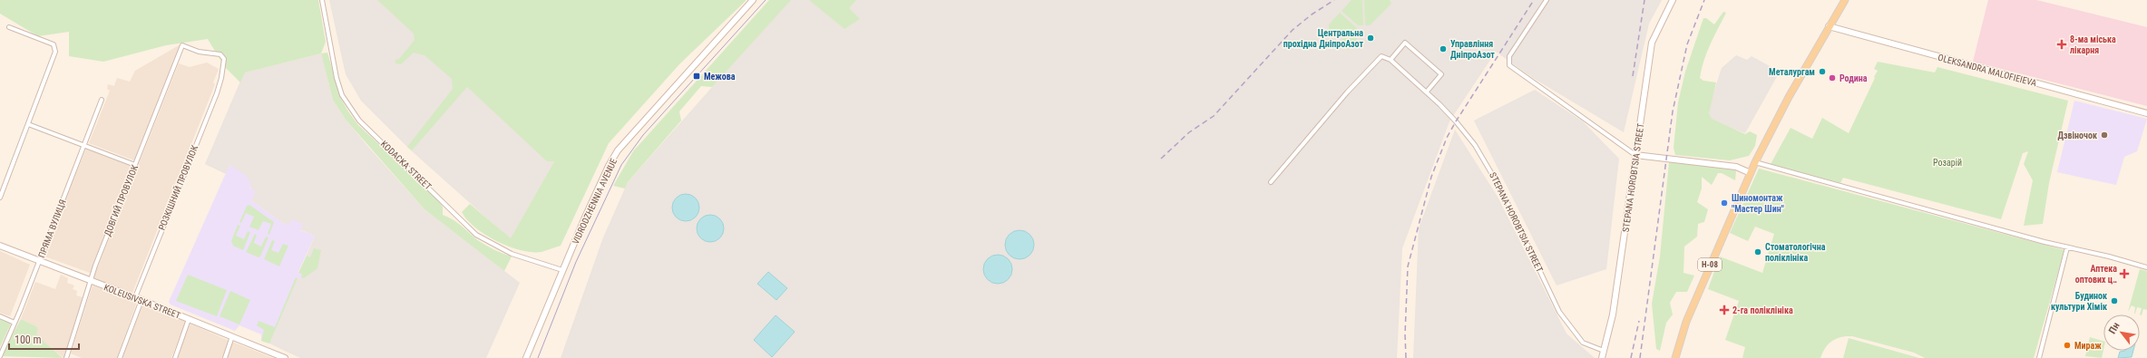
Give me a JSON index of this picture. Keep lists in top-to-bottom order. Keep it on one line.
{"streets":{"main road":["Н-08"],"street":["OLEKSANDRA MALOFIEIEVA","KODACKA STREET","STEPANA HOROBTSIA STREET","РОЗКІШНИЙ ПРОВУЛОК","ДОВГИЙ ПРОВУЛОК","VIDRODZHENNIA AVENUE","ПРЯМА ВУЛИЦЯ","KOLEUSIVSKA STREET"]},"crossings":[["OLEKSANDRA MALOFIEIEVA","Н-08"],["KODACKA STREET","VIDRODZHENNIA AVENUE"],["РОЗКІШНИЙ ПРОВУЛОК","ДОВГИЙ ПРОВУЛОК"],["РОЗКІШНИЙ ПРОВУЛОК","KOLEUSIVSKA STREET"],["ДОВГИЙ ПРОВУЛОК","KOLEUSIVSKA STREET"],["ПРЯМА ВУЛИЦЯ","KOLEUSIVSKA STREET"]],"parks":["Розарій"],"places":{"other":["Центральна прохідна ДніпроАзот","Управління ДніпроАзот","Металургам","Родина","Дзвіночок","Шиномонтаж \"Мастер Шин\"","Стоматологічна поліклініка","Будинок культури Хімік","Мираж"],"health":["8-ма міська лікарня","Аптека оптових ц‥","2-га поліклініка"],"transit":["Межова"]},"scale_bar":"100 m","north":"top left"}
